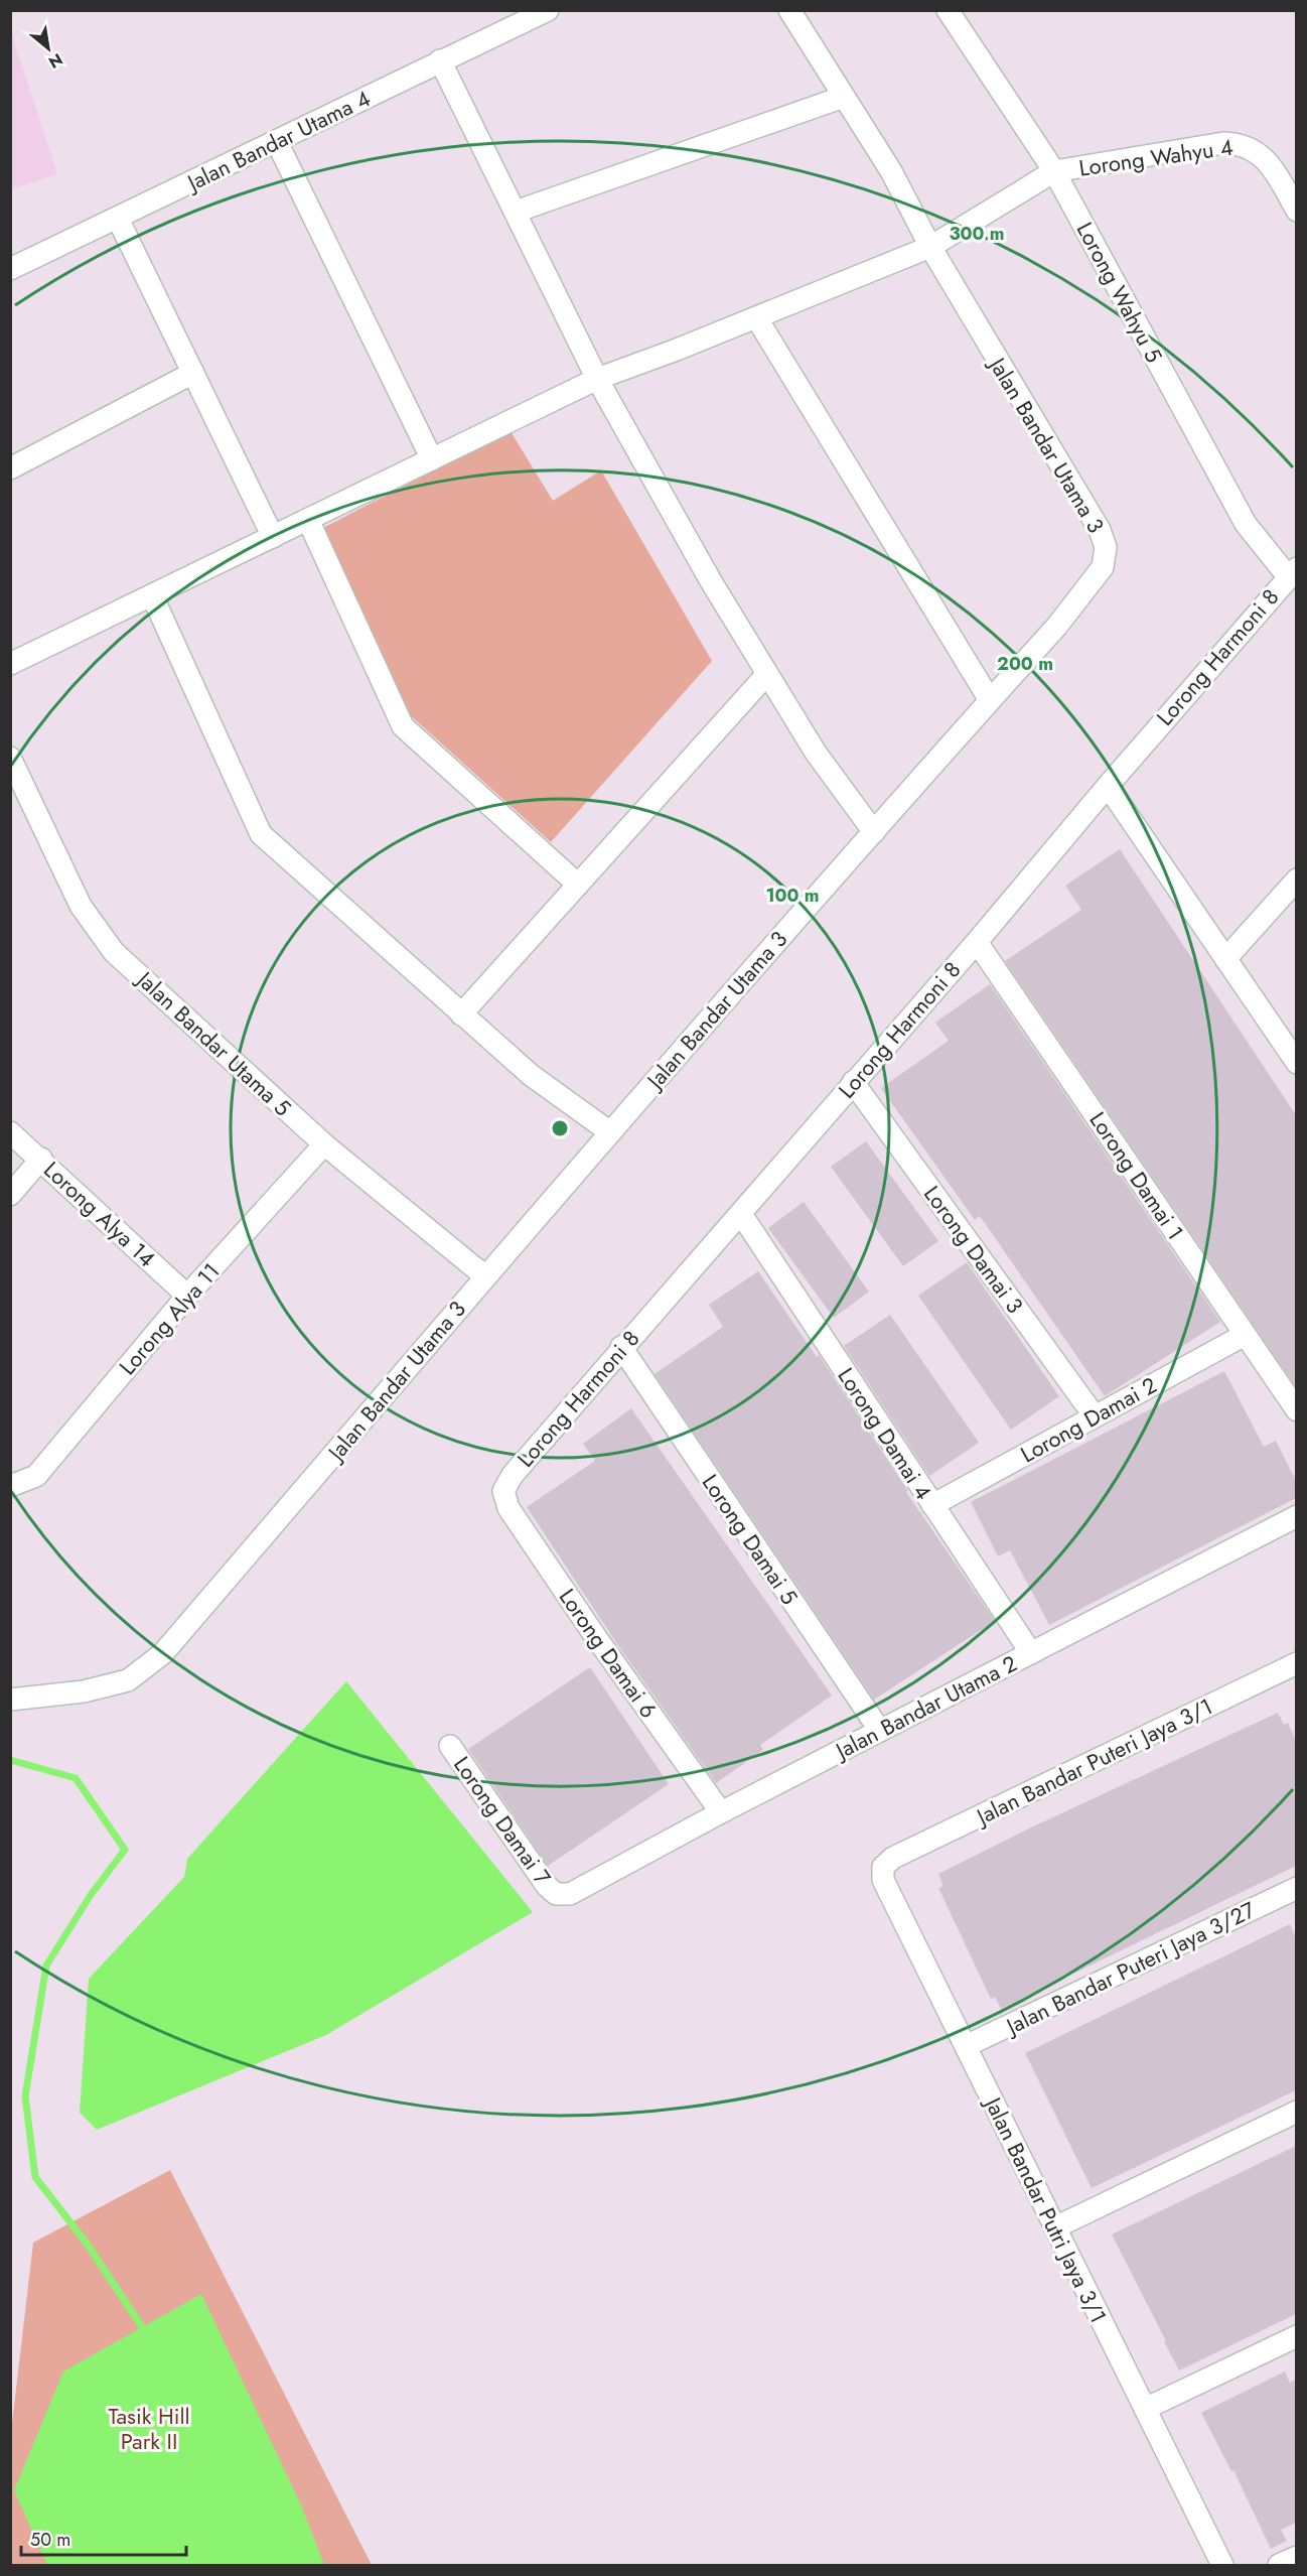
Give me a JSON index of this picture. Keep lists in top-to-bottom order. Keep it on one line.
{"streets":{"street":["Jalan Bandar Utama 4","Lorong Wahyu 4","Lorong Wahyu 5","Jalan Bandar Utama 3","Lorong Harmoni 8","Jalan Bandar Utama 5","Lorong Damai 1","Lorong Alya 14","Lorong Damai 3","Lorong Alya 11","Lorong Damai 2","Lorong Damai 4","Lorong Damai 5","Lorong Damai 6","Jalan Bandar Utama 2","Jalan Bandar Puteri Jaya 3/1","Lorong Damai 7","Jalan Bandar Puteri Jaya 3/27","Jalan Bandar Putri Jaya 3/1"]},"crossings":[["Lorong Wahyu 4","Lorong Wahyu 5"],["Lorong Wahyu 5","Lorong Harmoni 8"],["Jalan Bandar Utama 3","Jalan Bandar Utama 5"],["Lorong Harmoni 8","Lorong Damai 1"],["Lorong Harmoni 8","Lorong Damai 3"],["Lorong Harmoni 8","Lorong Damai 4"],["Lorong Harmoni 8","Lorong Damai 5"],["Lorong Harmoni 8","Lorong Damai 6"],["Jalan Bandar Utama 5","Lorong Alya 11"],["Lorong Damai 1","Lorong Damai 2"],["Lorong Alya 14","Lorong Alya 11"],["Lorong Damai 3","Lorong Damai 2"],["Lorong Damai 2","Lorong Damai 4"],["Lorong Damai 4","Jalan Bandar Utama 2"],["Lorong Damai 5","Jalan Bandar Utama 2"],["Lorong Damai 6","Jalan Bandar Utama 2"],["Jalan Bandar Utama 2","Lorong Damai 7"],["Jalan Bandar Puteri Jaya 3/1","Jalan Bandar Putri Jaya 3/1"],["Jalan Bandar Puteri Jaya 3/27","Jalan Bandar Putri Jaya 3/1"]],"parks":["Tasik Hill Park II"],"scale_bar":"50 m","north":"bottom right","rings":["300 m","200 m","100 m"]}
